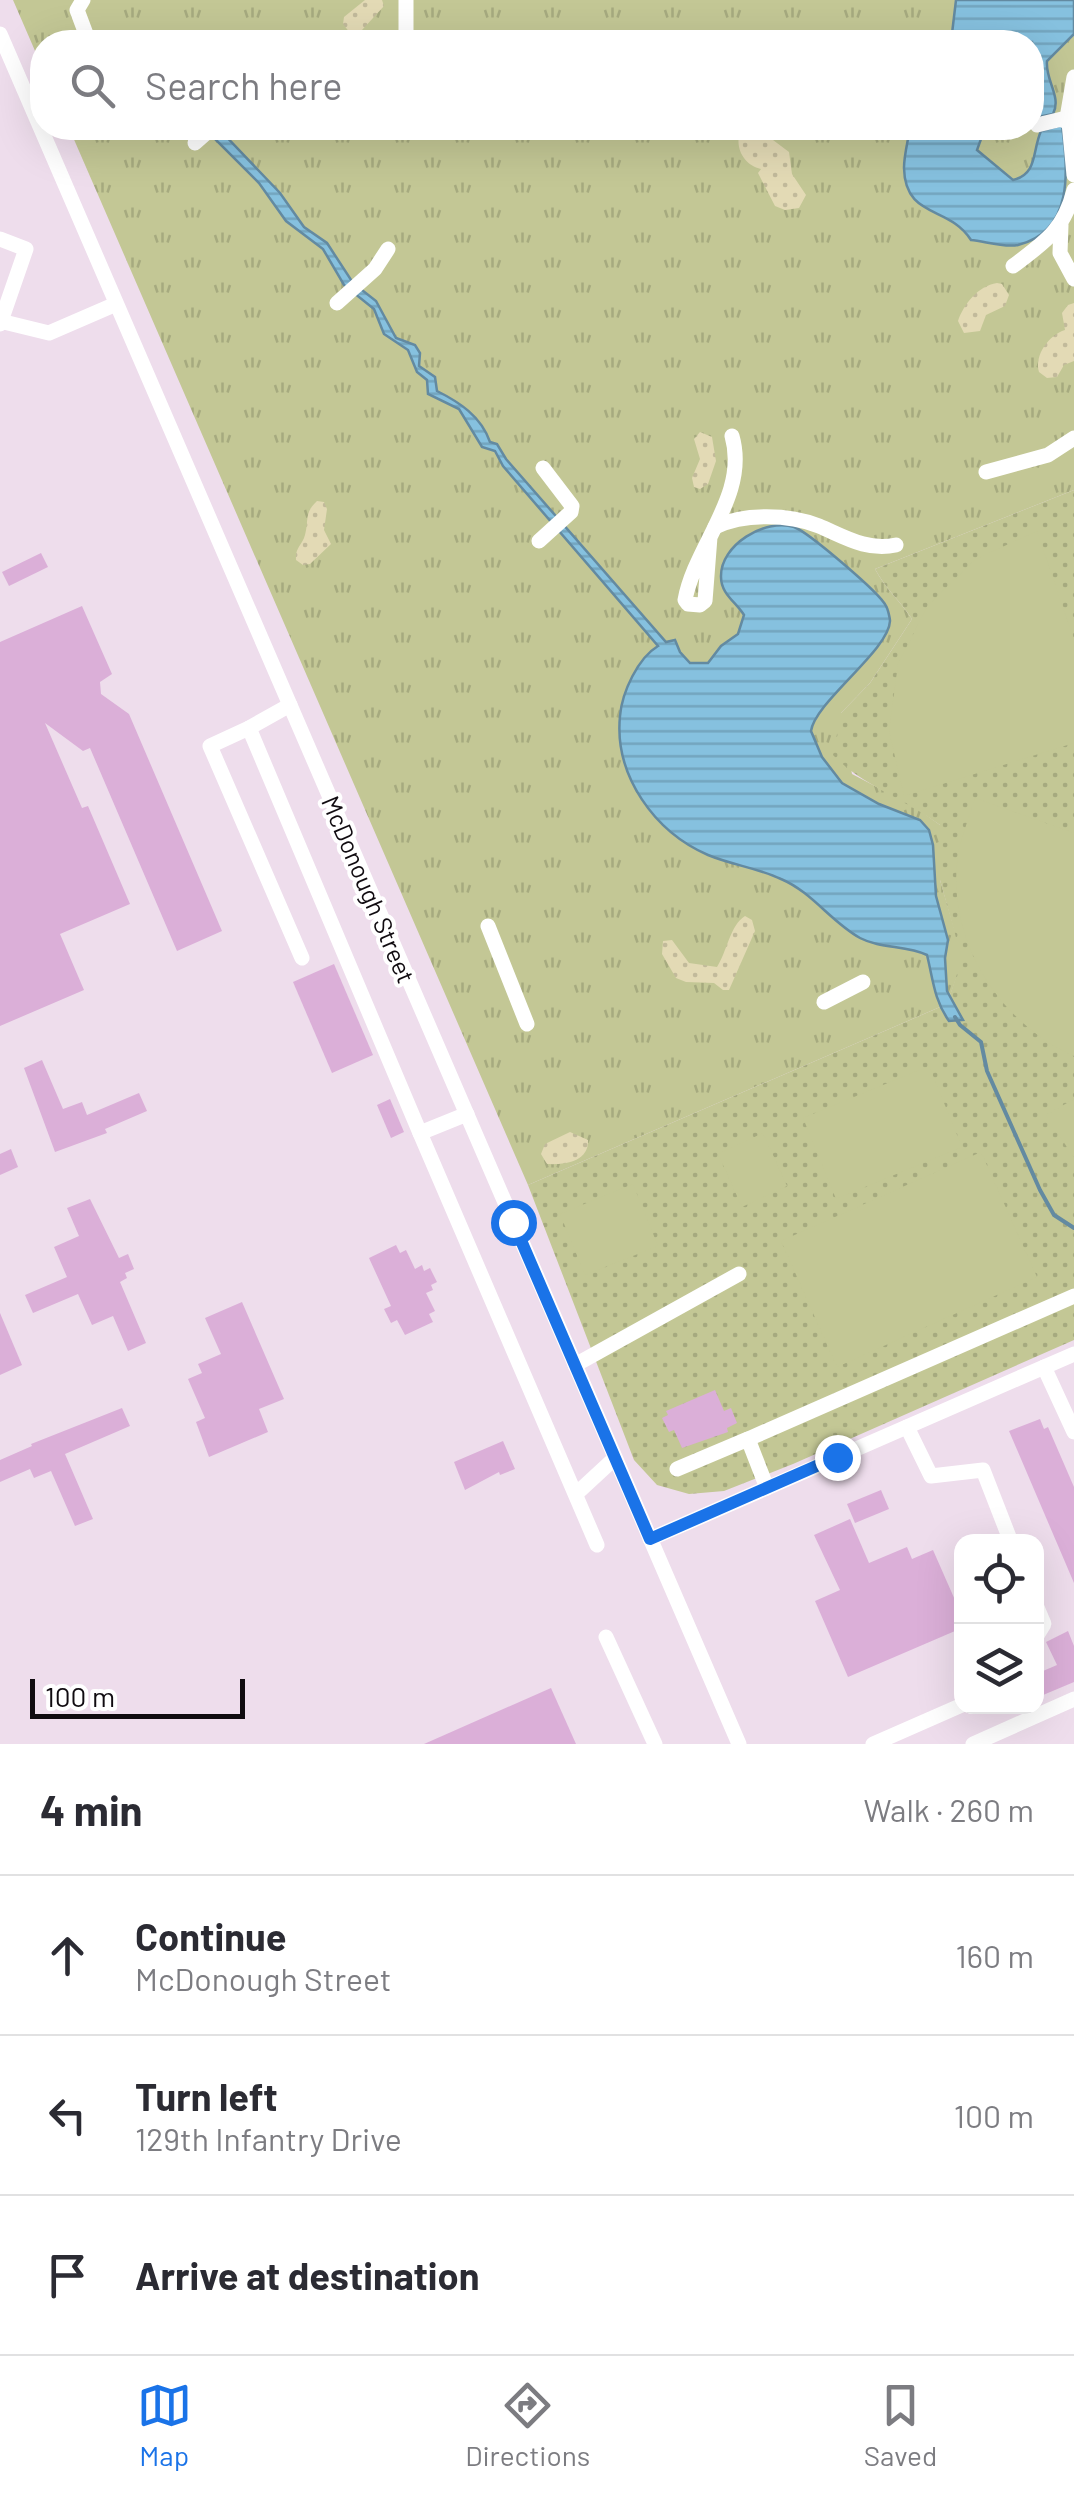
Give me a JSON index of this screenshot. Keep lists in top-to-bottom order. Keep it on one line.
{"streets":{"street":["McDonough Street"]},"scale_bar":"100 m","page":{"search":"Search here","scale":"100 m","heading":["4 min","Walk · 260 m"],"list":[["Continue","McDonough Street","160 m"],["Turn left","129th Infantry Drive","100 m"],"Arrive at destination"],"nav":["Map","Directions","Saved"]}}
